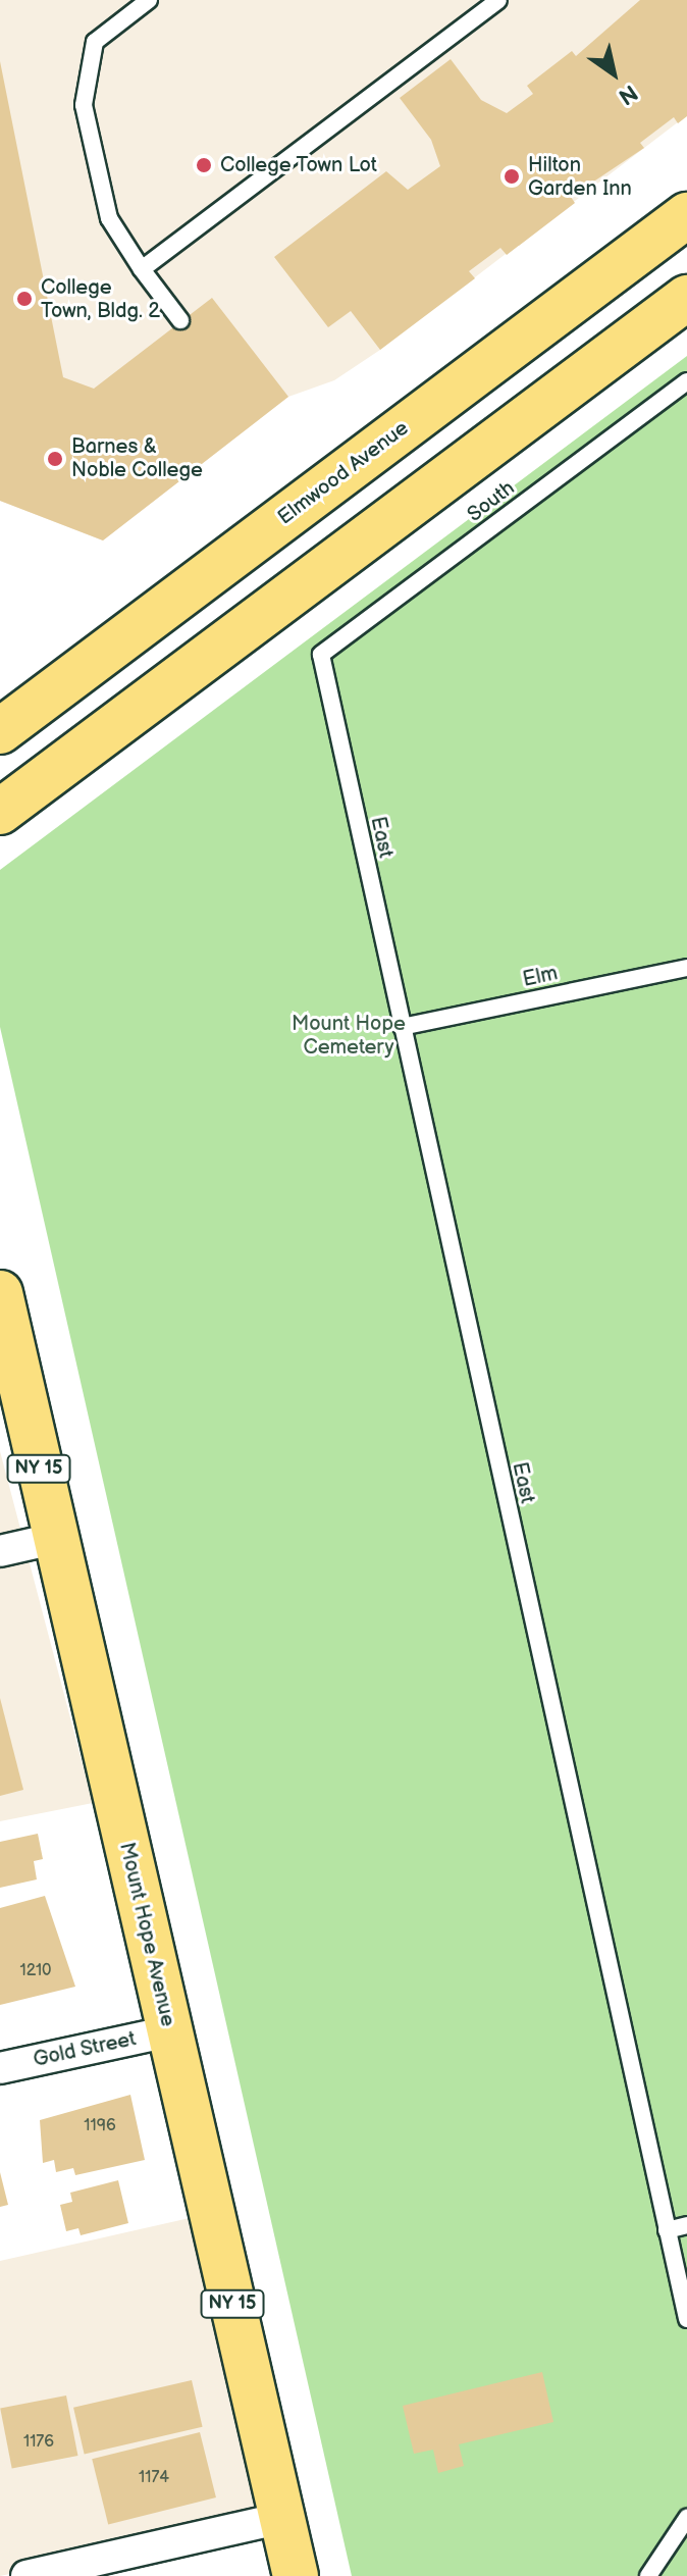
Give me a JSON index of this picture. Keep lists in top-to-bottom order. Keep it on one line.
{"streets":{"main road":["Elmwood Avenue","NY 15","Mount Hope Avenue"],"street":["Gold Street"],"lane":["South","East","Elm"]},"crossings":[["South","East"],["East","Elm"],["Mount Hope Avenue","Gold Street"]],"parks":["Mount Hope Cemetery"],"places":["College Town Lot","Hilton Garden Inn","College Town, Bldg. 2","Barnes & Noble College"],"house_numbers":["1210","1196","1176","1174"],"north":"bottom right"}
